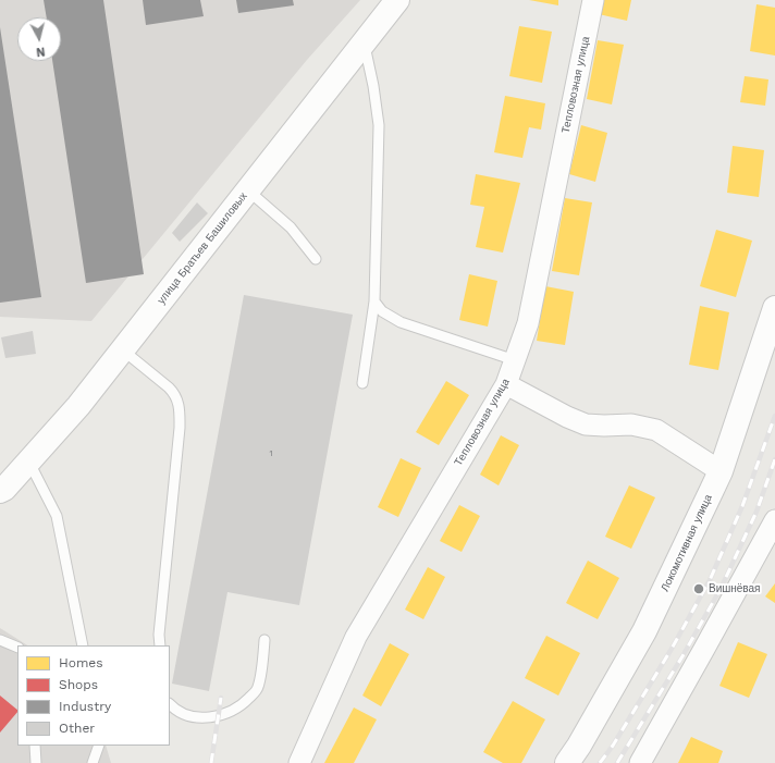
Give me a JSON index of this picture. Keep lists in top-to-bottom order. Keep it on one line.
{"streets":{"street":["Тепловозная улица","улица Братьев Башиловых","Локомотивная улица"]},"places":["Вишнёвая"],"house_numbers":["1"],"legend":["Homes","Shops","Industry","Other"],"north":"bottom"}
